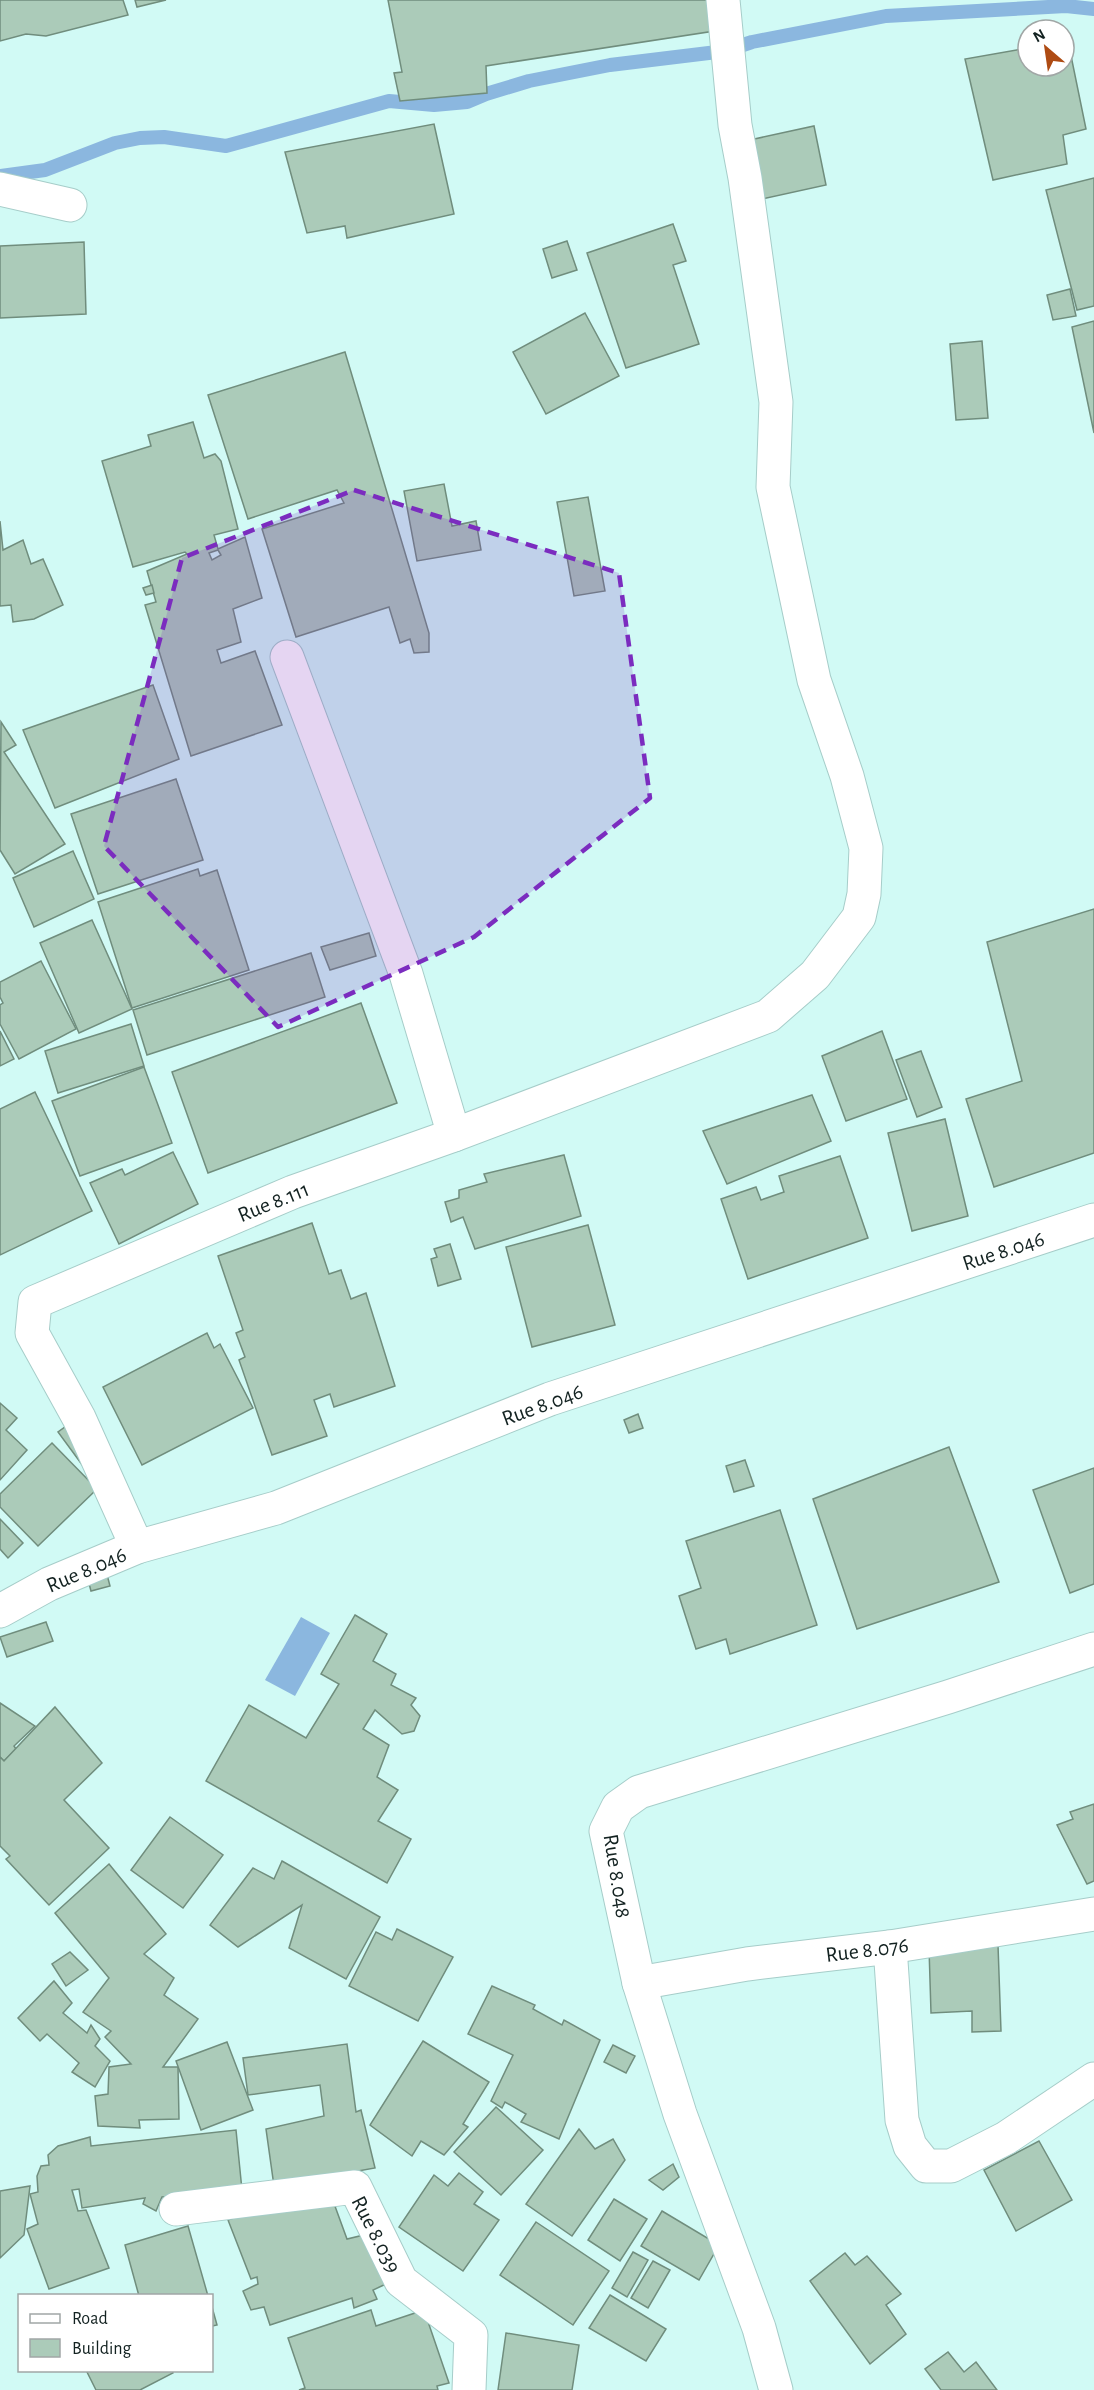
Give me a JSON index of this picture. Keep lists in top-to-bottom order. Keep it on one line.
{"streets":{"street":["Rue 8.111","Rue 8.046","Rue 8.048","Rue 8.076","Rue 8.039"]},"crossings":[["Rue 8.111","Rue 8.046"],["Rue 8.048","Rue 8.076"]],"legend":["Road","Building"],"north":"top left"}
